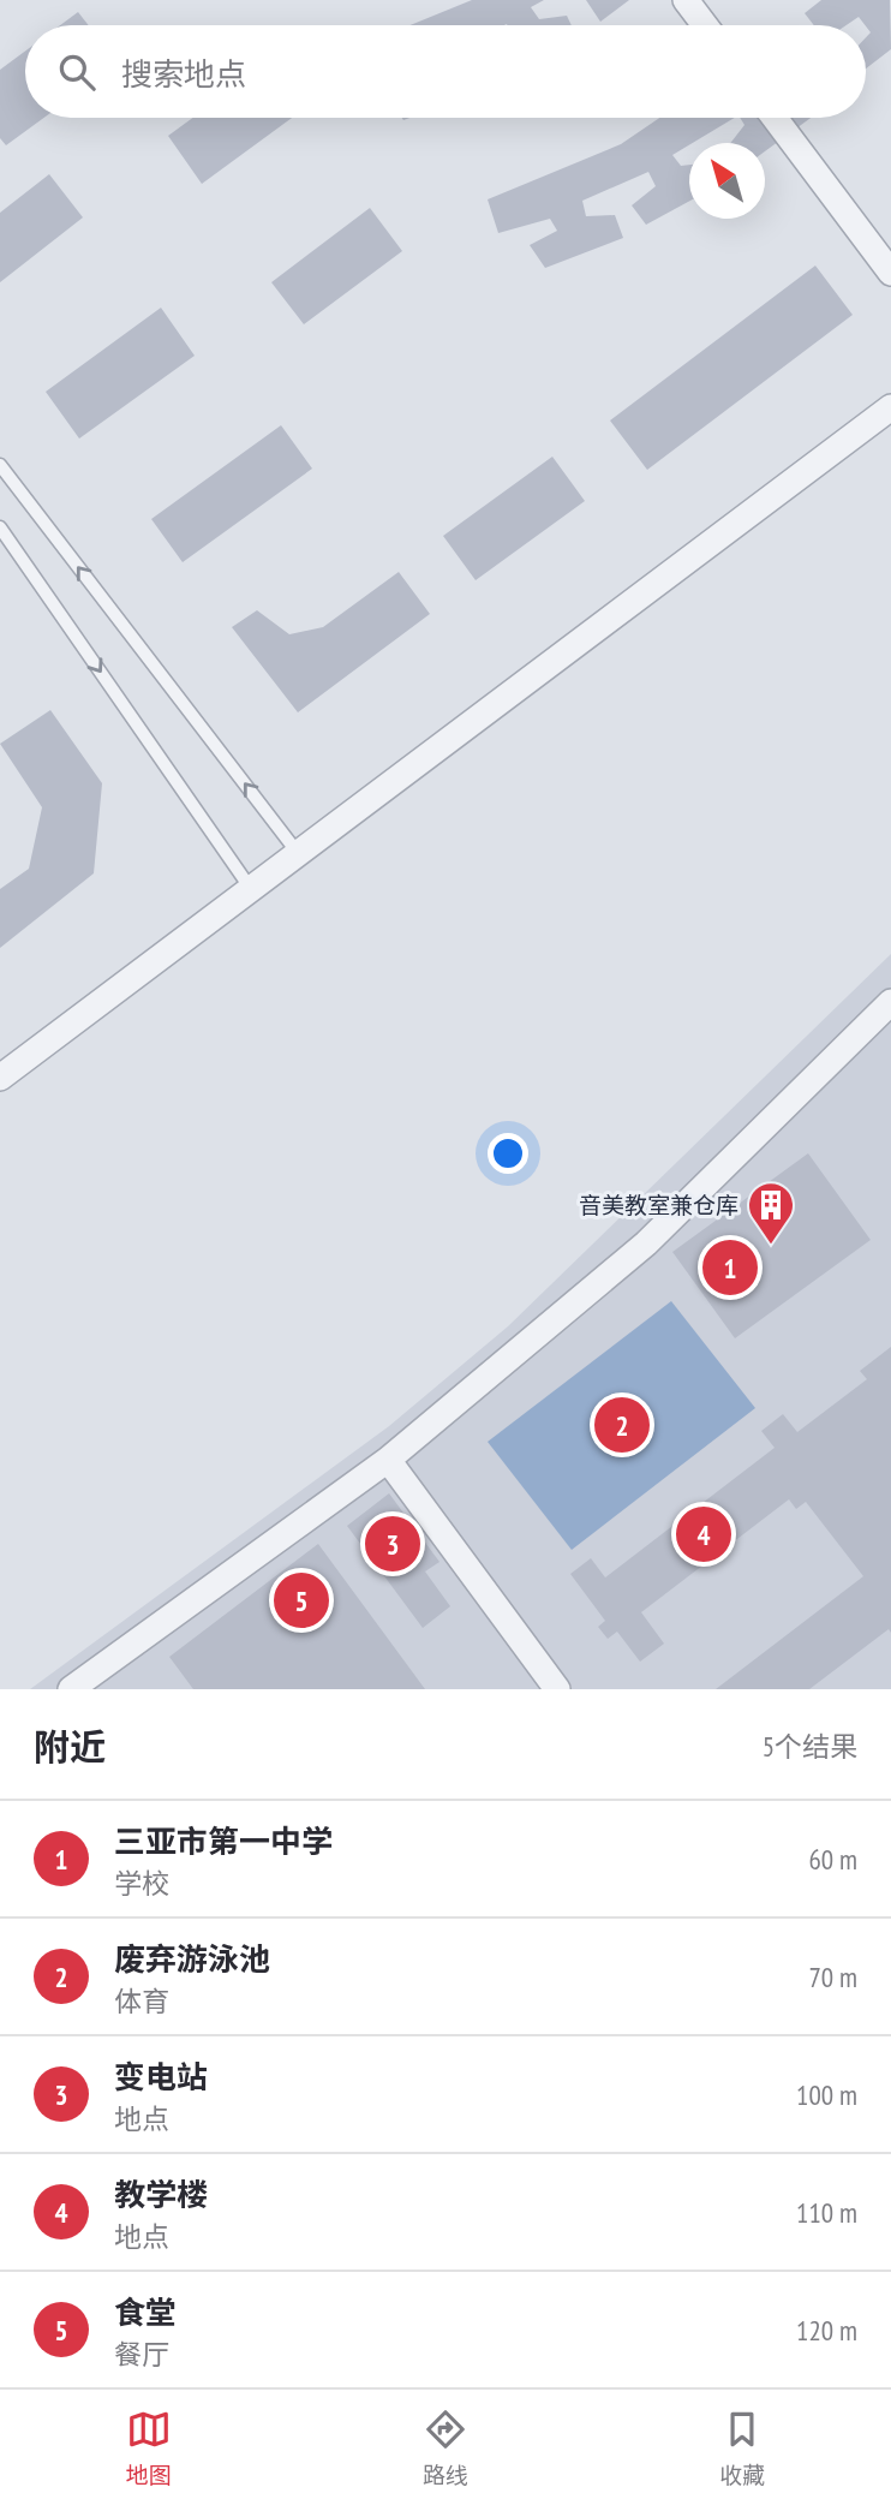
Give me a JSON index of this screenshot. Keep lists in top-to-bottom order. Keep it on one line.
{"places":{"building":["音美教室兼仓库"]},"north":"top left","page":{"search":"搜索地点","pins":["1","2","4","3","5"],"heading":["附近","5个结果"],"list":[{"mark":"1","name":"三亚市第一中学","note":"学校","value":"60 m"},{"mark":"2","name":"废弃游泳池","note":"体育","value":"70 m"},{"mark":"3","name":"变电站","note":"地点","value":"100 m"},{"mark":"4","name":"教学楼","note":"地点","value":"110 m"},{"mark":"5","name":"食堂","note":"餐厅","value":"120 m"}],"nav":["地图","路线","收藏"]}}
